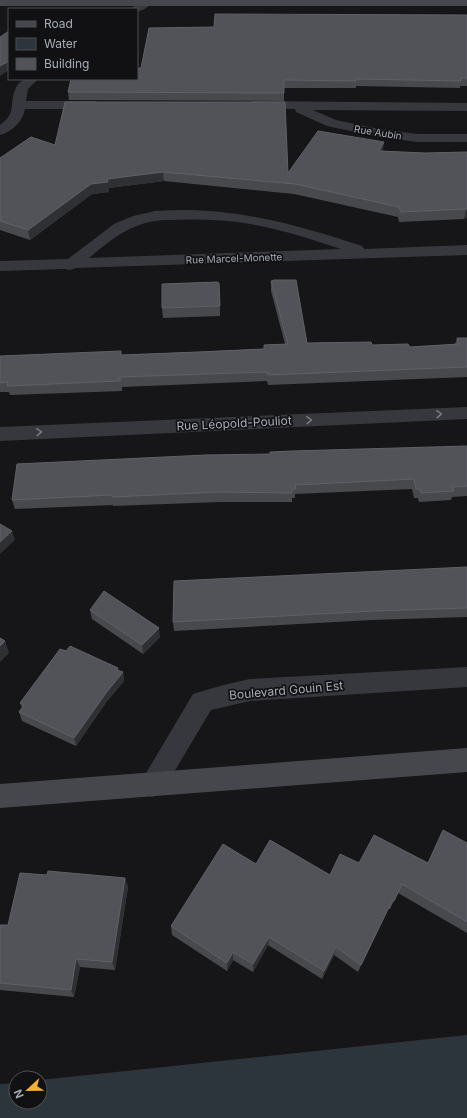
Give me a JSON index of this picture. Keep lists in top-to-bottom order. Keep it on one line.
{"streets":{"street":["Rue Aubin","Rue Marcel-Monette","Rue Léopold-Pouliot","Boulevard Gouin Est"]},"legend":["Road","Water","Building"],"north":"left"}
